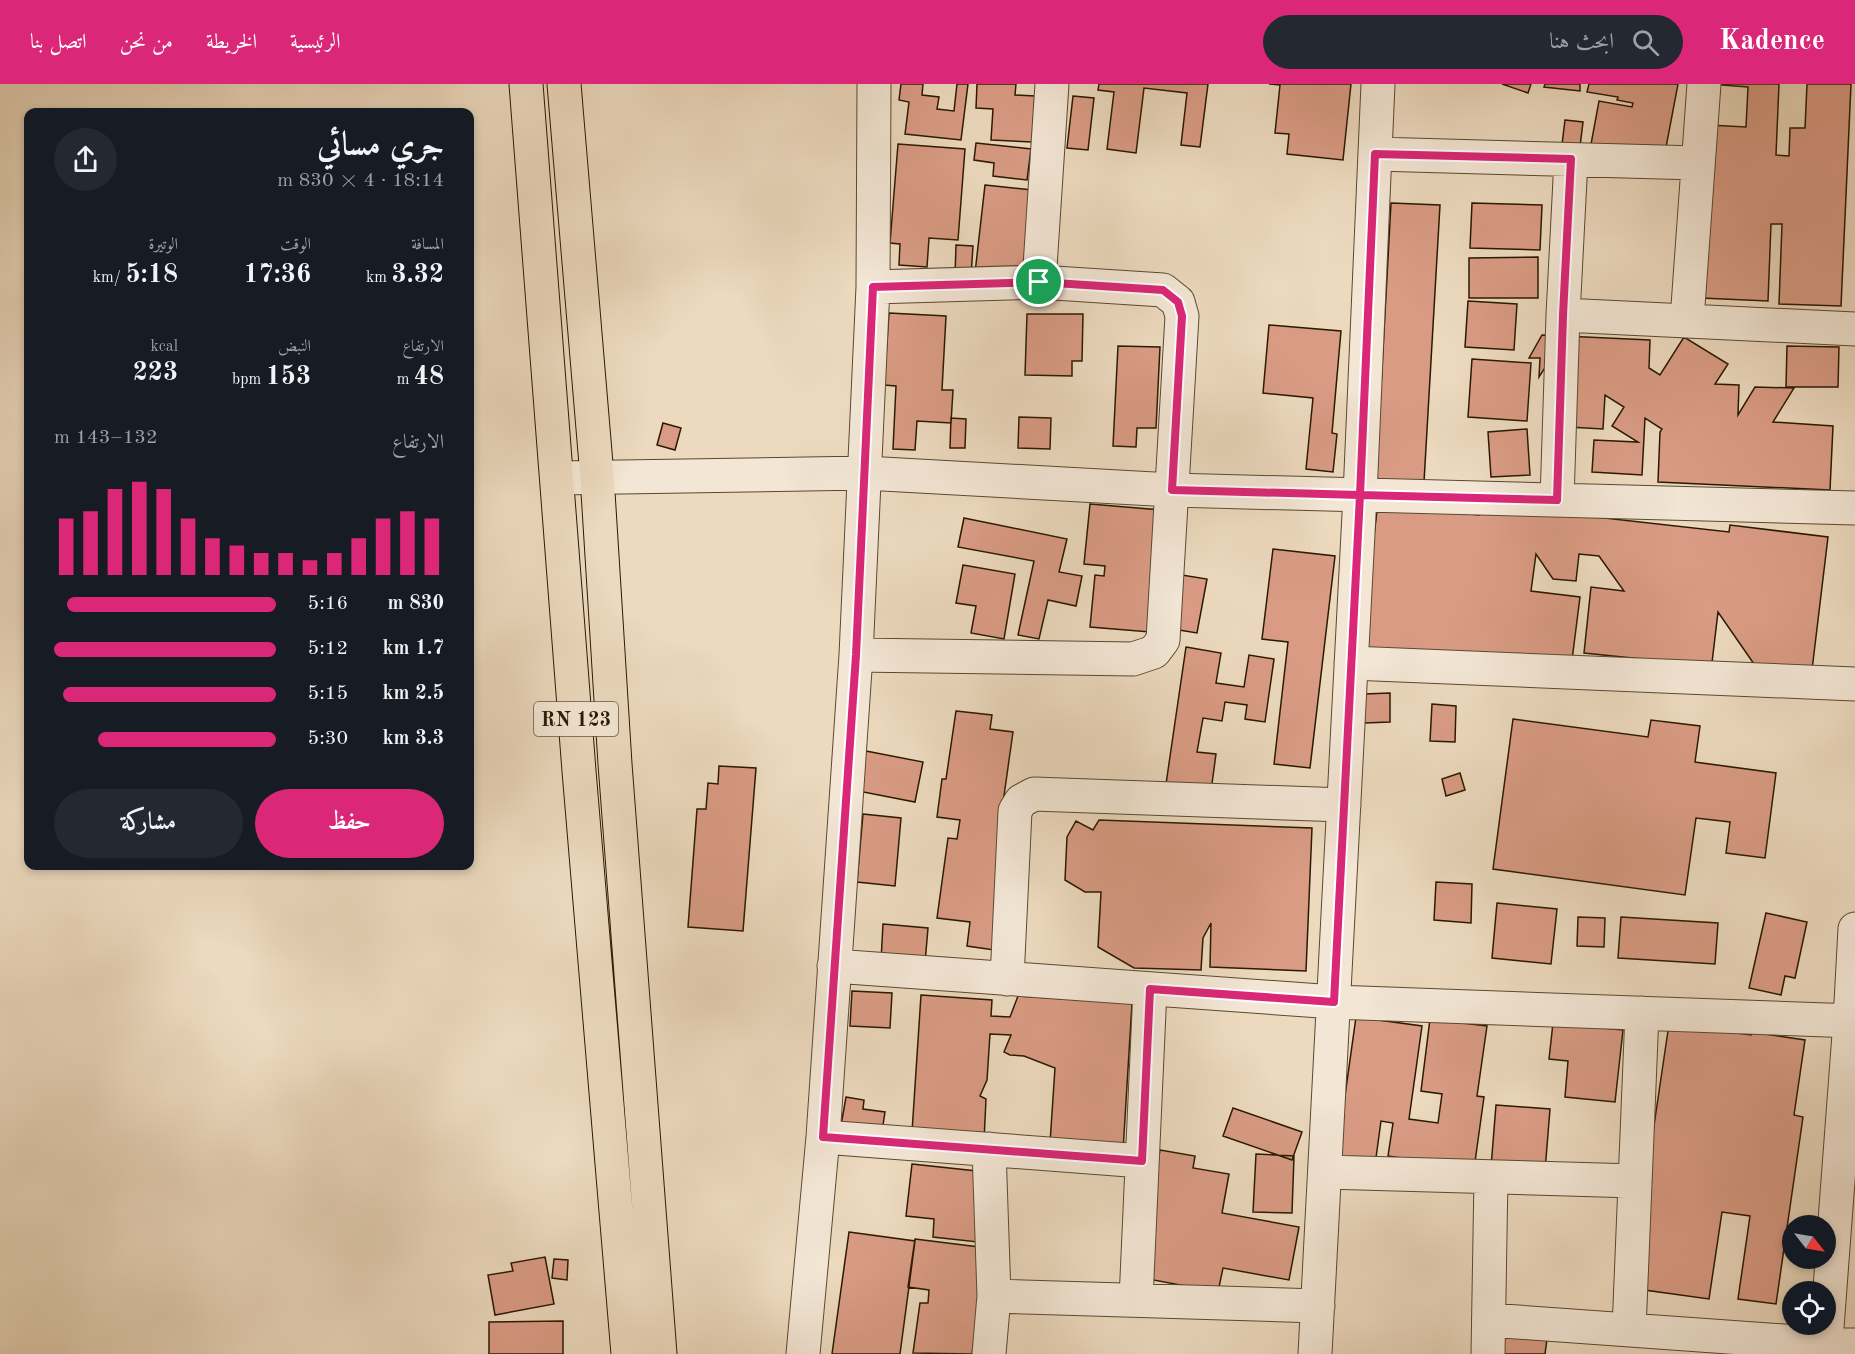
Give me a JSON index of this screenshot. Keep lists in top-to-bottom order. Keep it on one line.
{"streets":{"main road":["RN 123"]},"north":"bottom right","page":{"header":"Kadence","search":"ابحث هنا","nav":["الرئيسية","الخريطة","من نحن","اتصل بنا"],"heading":["جري مسائي","18:14 · 4 × 830 m"],"stats":[["المسافة","3.32 km"],["الوقت","17:36"],["الوتيرة","5:18 /km"],["الارتفاع","48 m"],["النبض","153 bpm"],["kcal","223"]],"chart":["الارتفاع","132–143 m"],"list":[{"name":"830 m","note":"5:16"},{"name":"1.7 km","note":"5:12"},{"name":"2.5 km","note":"5:15"},{"name":"3.3 km","note":"5:30"}],"buttons":["حفظ","مشاركة"]}}
